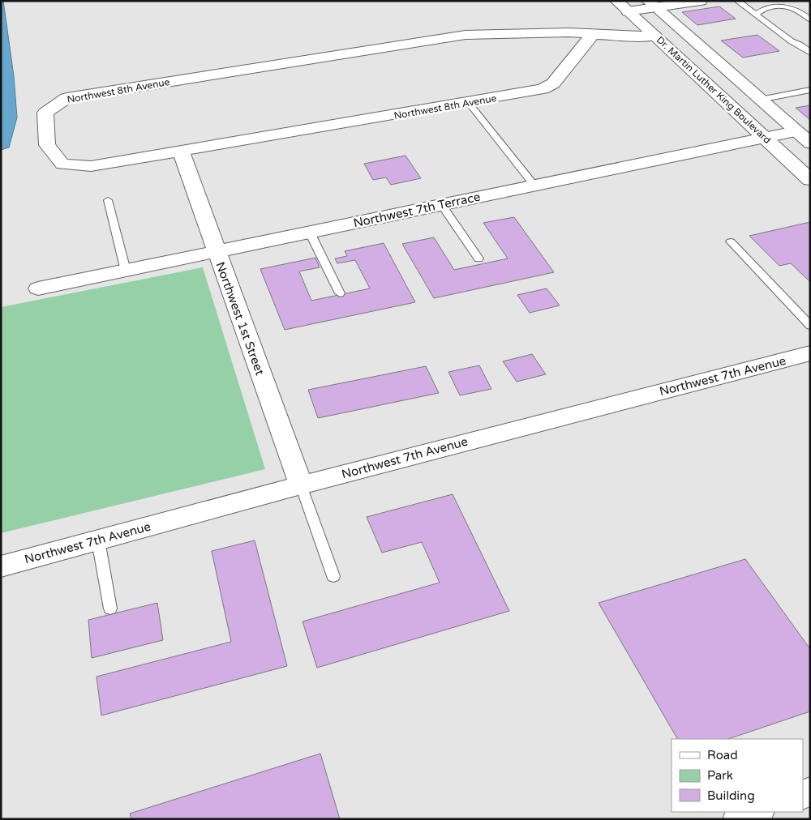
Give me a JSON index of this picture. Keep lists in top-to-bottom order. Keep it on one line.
{"streets":{"street":["Dr. Martin Luther King Boulevard","Northwest 8th Avenue","Northwest 7th Terrace","Northwest 1st Street","Northwest 7th Avenue"]},"crossings":[["Dr. Martin Luther King Boulevard","Northwest 8th Avenue"],["Dr. Martin Luther King Boulevard","Northwest 7th Terrace"],["Northwest 8th Avenue","Northwest 1st Street"],["Northwest 7th Terrace","Northwest 1st Street"],["Northwest 1st Street","Northwest 7th Avenue"]],"legend":["Road","Park","Building"]}
